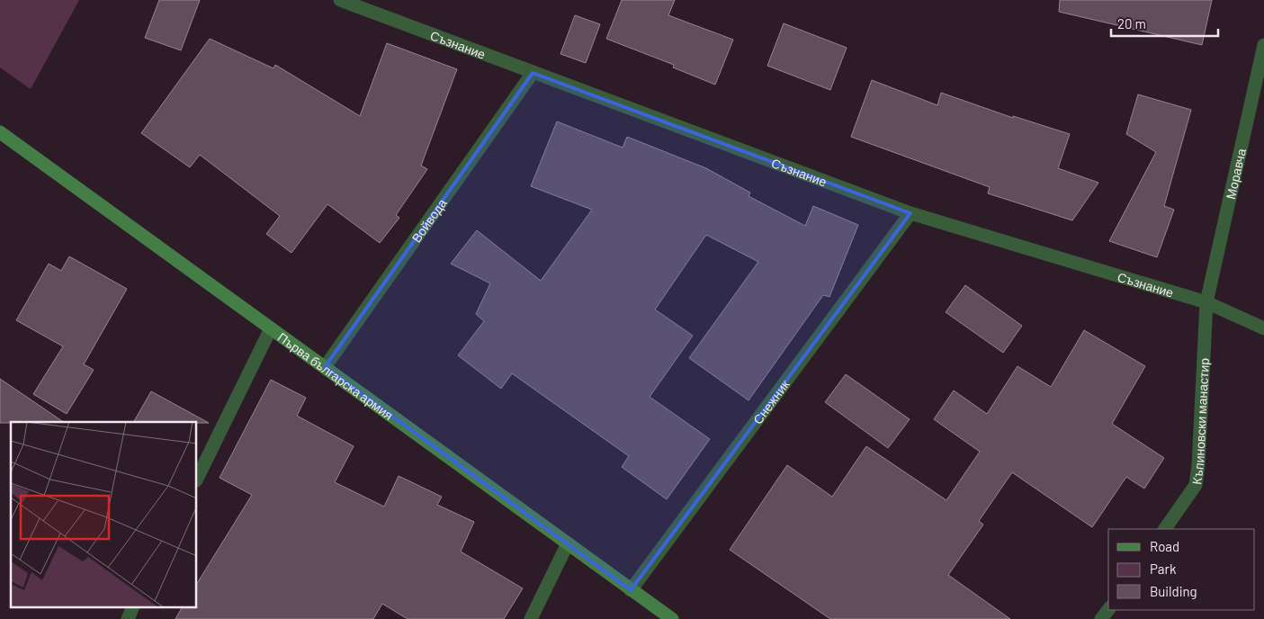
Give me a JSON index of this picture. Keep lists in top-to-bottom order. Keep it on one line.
{"streets":{"street":["Съзнание","Моравча","Войвода","Първа българска армия","Снежник","Къпиновски манастир"]},"crossings":[["Съзнание","Моравча"],["Съзнание","Войвода"],["Съзнание","Снежник"],["Съзнание","Къпиновски манастир"],["Моравча","Къпиновски манастир"],["Войвода","Първа българска армия"],["Първа българска армия","Снежник"]],"legend":["Road","Park","Building"],"scale_bar":"20 m"}
